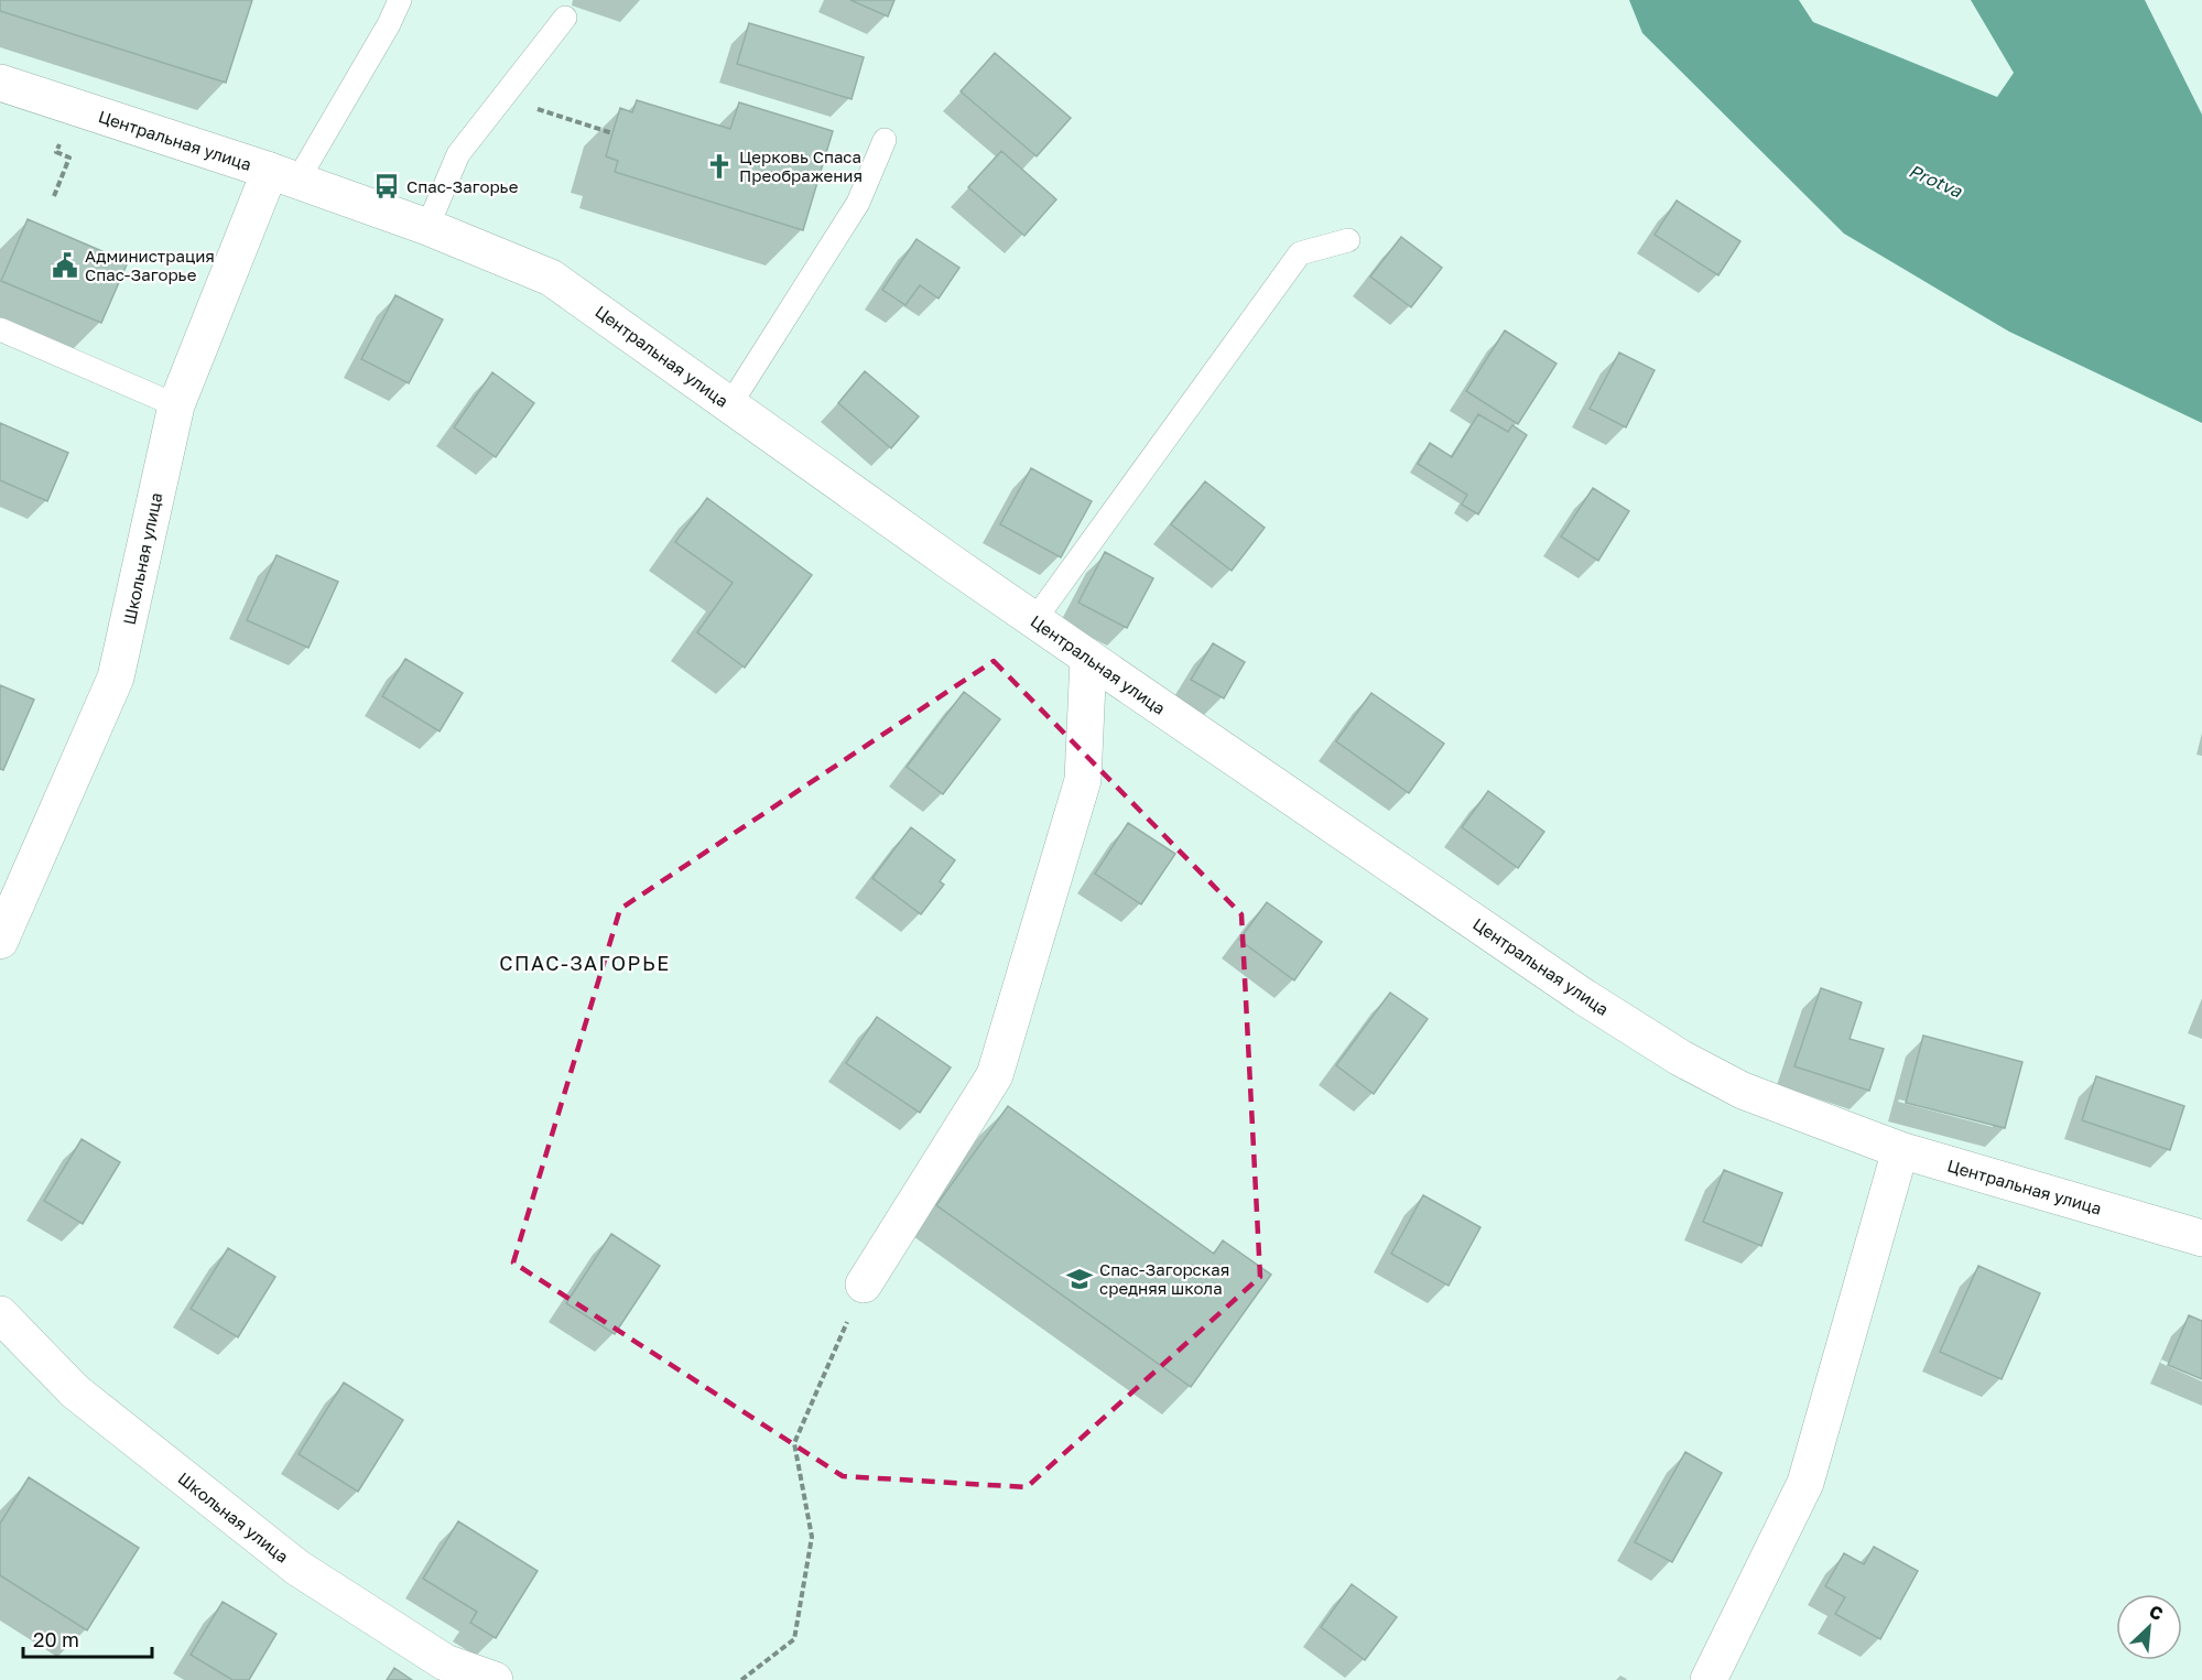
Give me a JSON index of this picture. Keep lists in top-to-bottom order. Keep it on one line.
{"streets":{"street":["Центральная улица","Школьная улица"]},"crossings":[["Центральная улица","Школьная улица"]],"districts":["СПАС-ЗАГОРЬЕ"],"water":["Protva"],"places":{"church":["Церковь Спаса Преображения"],"bus stop":["Спас-Загорье"],"public building":["Администрация Спас-Загорье"],"school or university":["Спас-Загорская средняя школа"]},"scale_bar":"20 m","north":"top right"}
